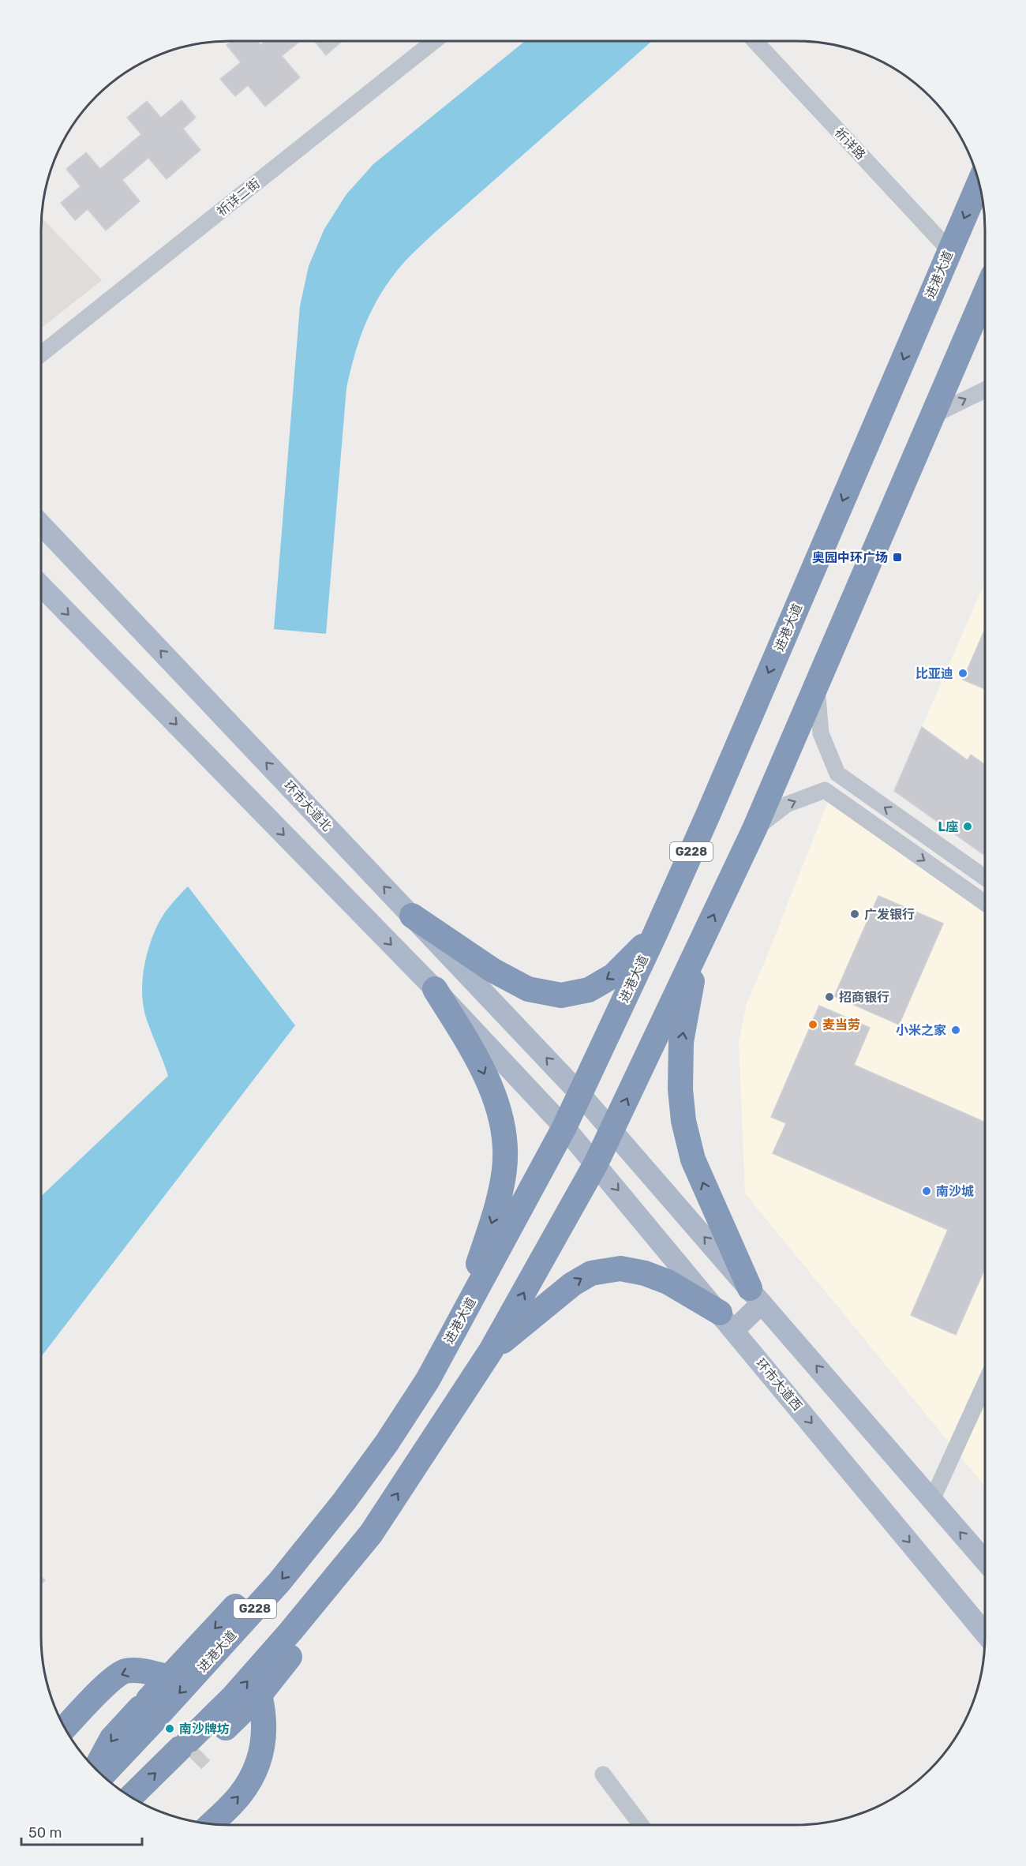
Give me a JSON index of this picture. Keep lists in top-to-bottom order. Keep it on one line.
{"streets":{"highway":["进港大道","G228"],"main road":["环市大道北","环市大道西"],"street":["祈详路","祈详二街"]},"crossings":[["祈详路","进港大道"],["进港大道","环市大道北"],["进港大道","环市大道西"]],"places":{"transit":["奥园中环广场"],"other":["比亚迪","L座","广发银行","招商银行","麦当劳","小米之家","南沙城","南沙牌坊"]},"scale_bar":"50 m"}
